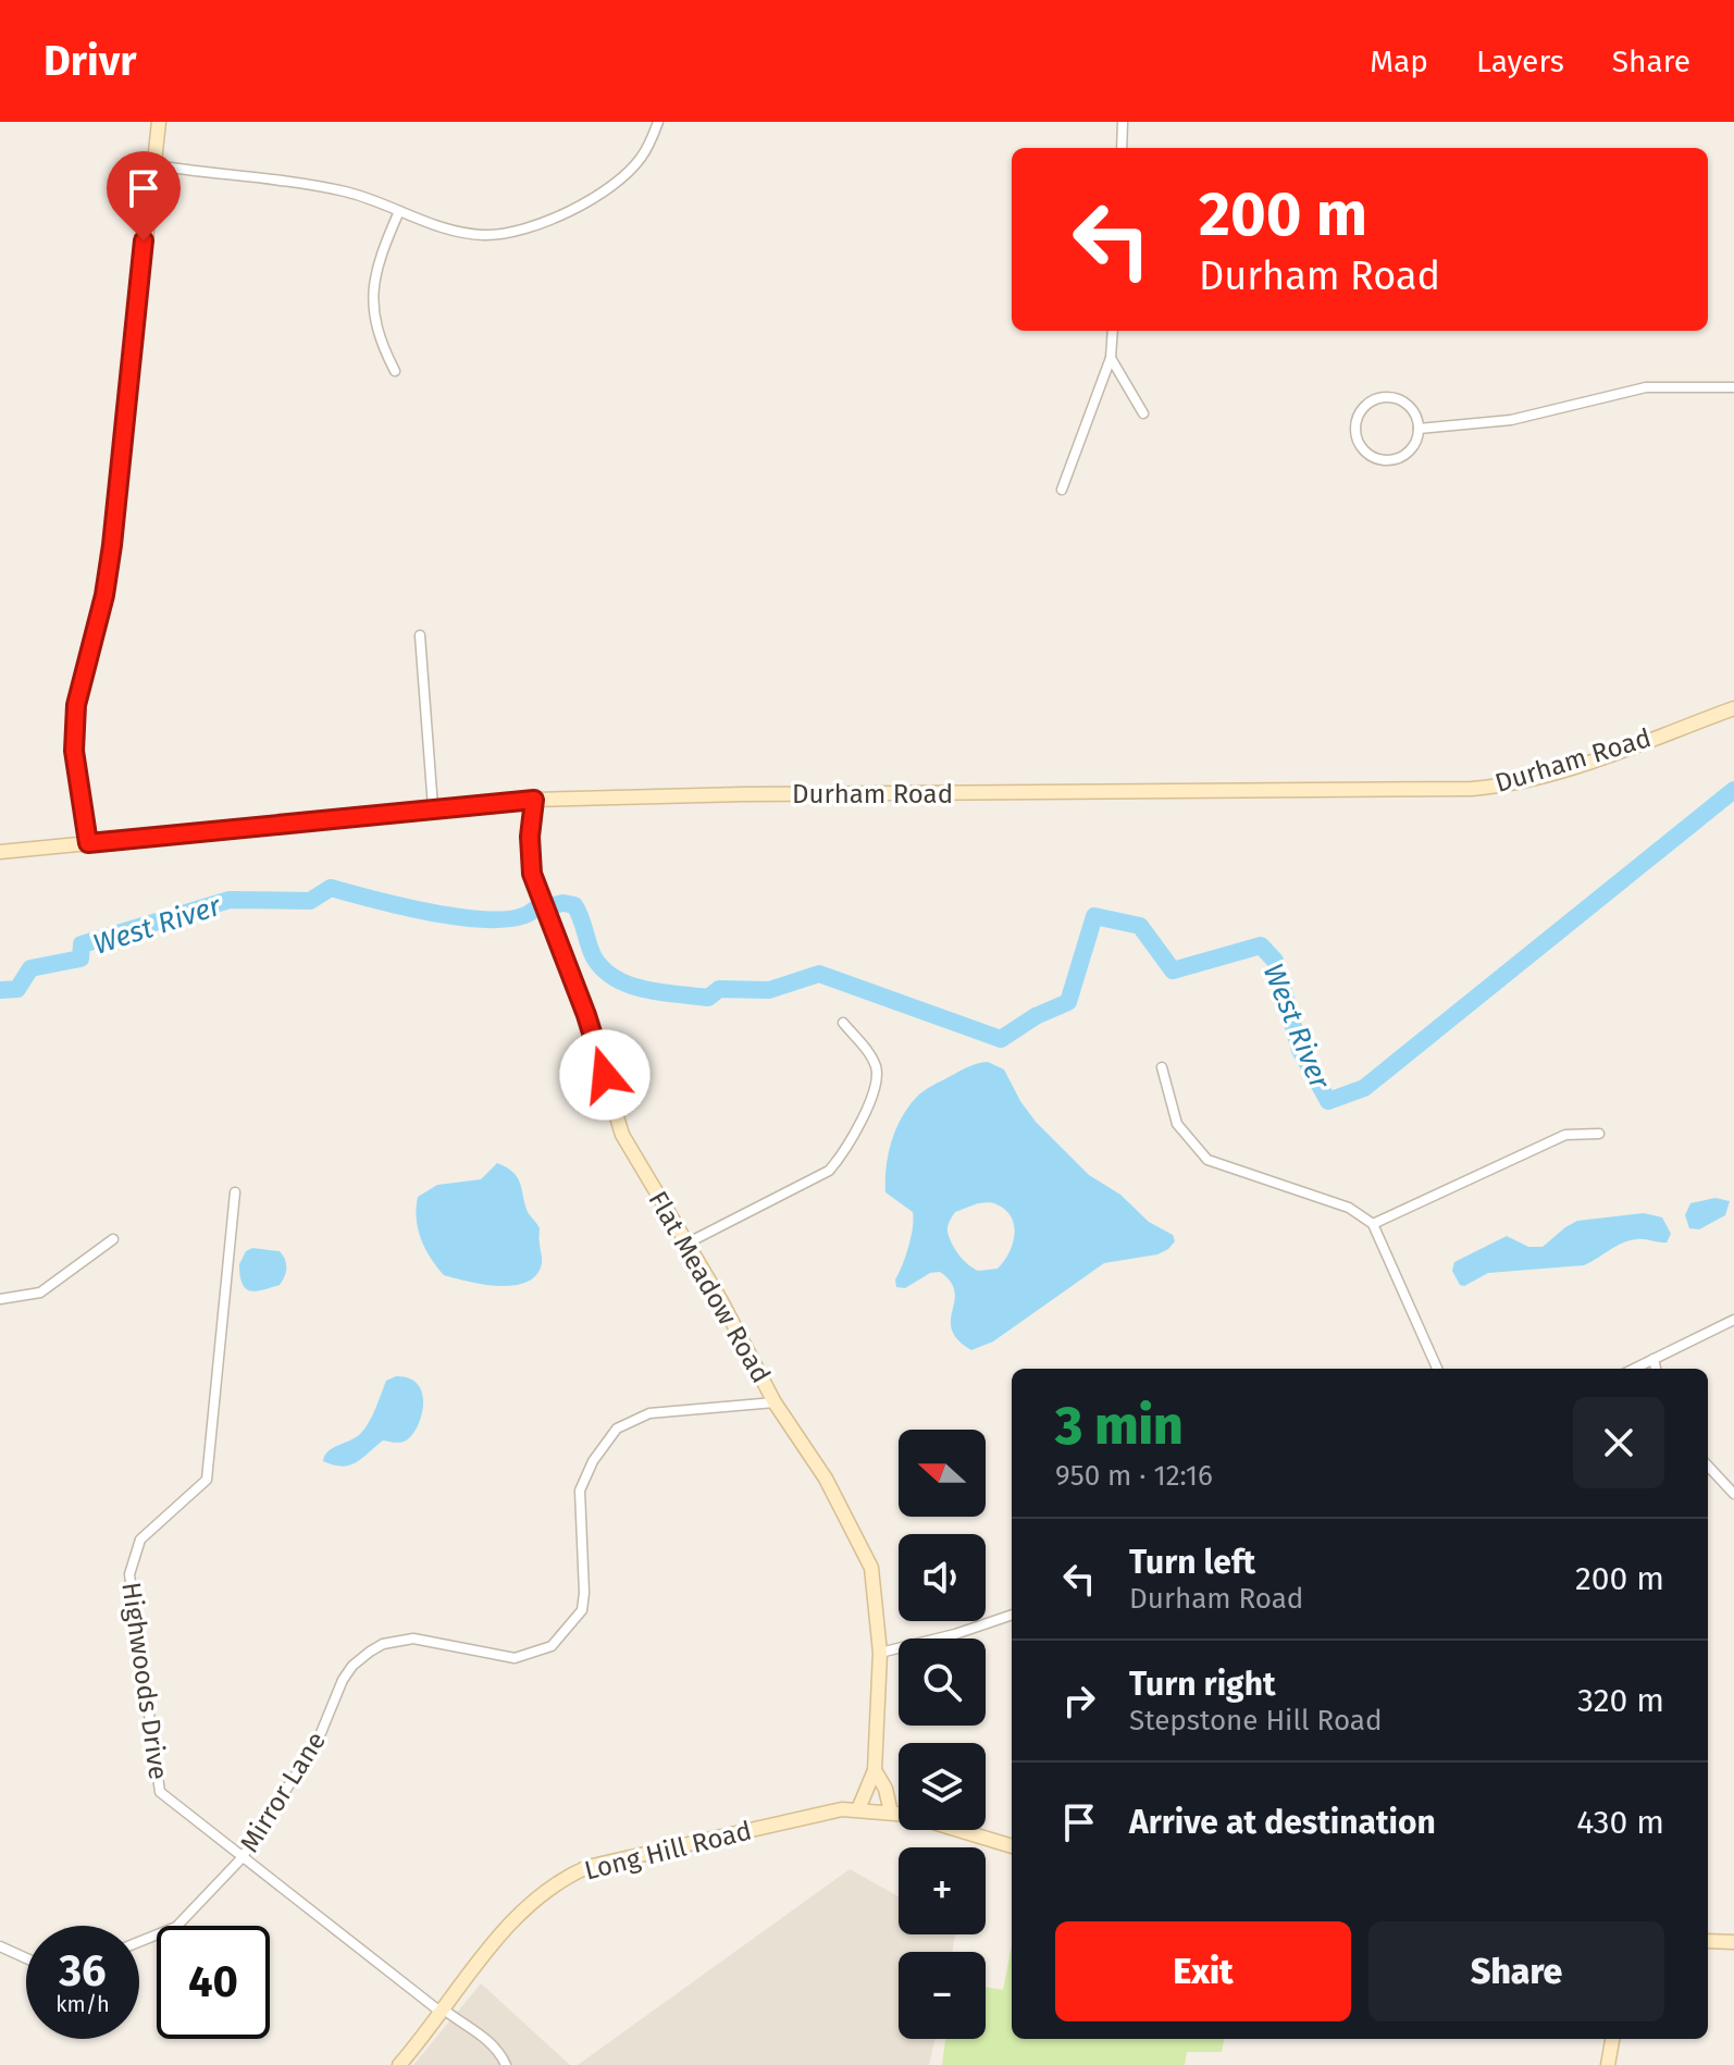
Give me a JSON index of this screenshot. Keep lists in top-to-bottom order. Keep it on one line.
{"streets":{"street":["Durham Road","Flat Meadow Road","Highwoods Drive","Mirror Lane","Long Hill Road"]},"crossings":[["Durham Road","Flat Meadow Road"],["Flat Meadow Road","Mirror Lane"],["Flat Meadow Road","Long Hill Road"],["Highwoods Drive","Mirror Lane"],["Highwoods Drive","Long Hill Road"]],"water":["West River"],"north":"left","page":{"header":"Drivr","nav":["Map","Layers","Share"],"turn":["200 m","Durham Road"],"heading":["3 min","950 m · 12:16"],"map_buttons":["+","−"],"list":[{"name":"Turn left","note":"Durham Road","value":"200 m"},{"name":"Turn right","note":"Stepstone Hill Road","value":"320 m"},{"name":"Arrive at destination","value":"430 m"}],"buttons":["Exit","Share"],"speed":"36 km/h","limit":"40"}}
